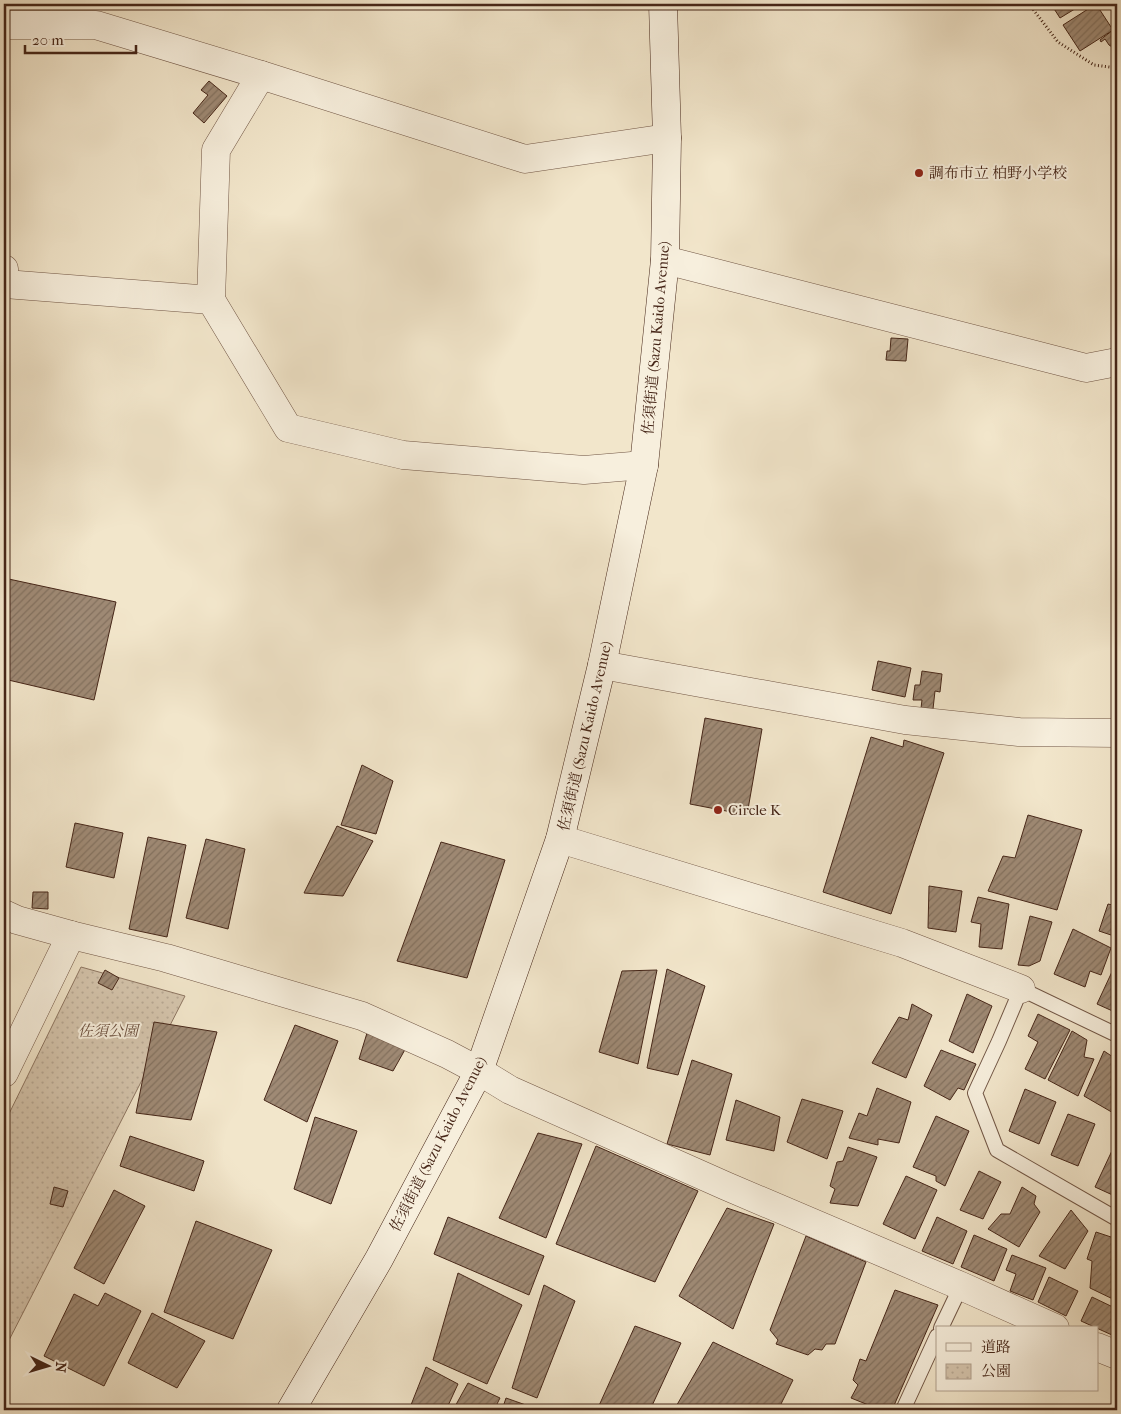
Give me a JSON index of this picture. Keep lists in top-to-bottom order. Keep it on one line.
{"streets":{"street":["佐須街道 (Sazu Kaido Avenue)"]},"parks":["佐須公園"],"places":["調布市立 柏野小学校","Circle K"],"legend":["道路","公園"],"scale_bar":"20 m","north":"right"}
